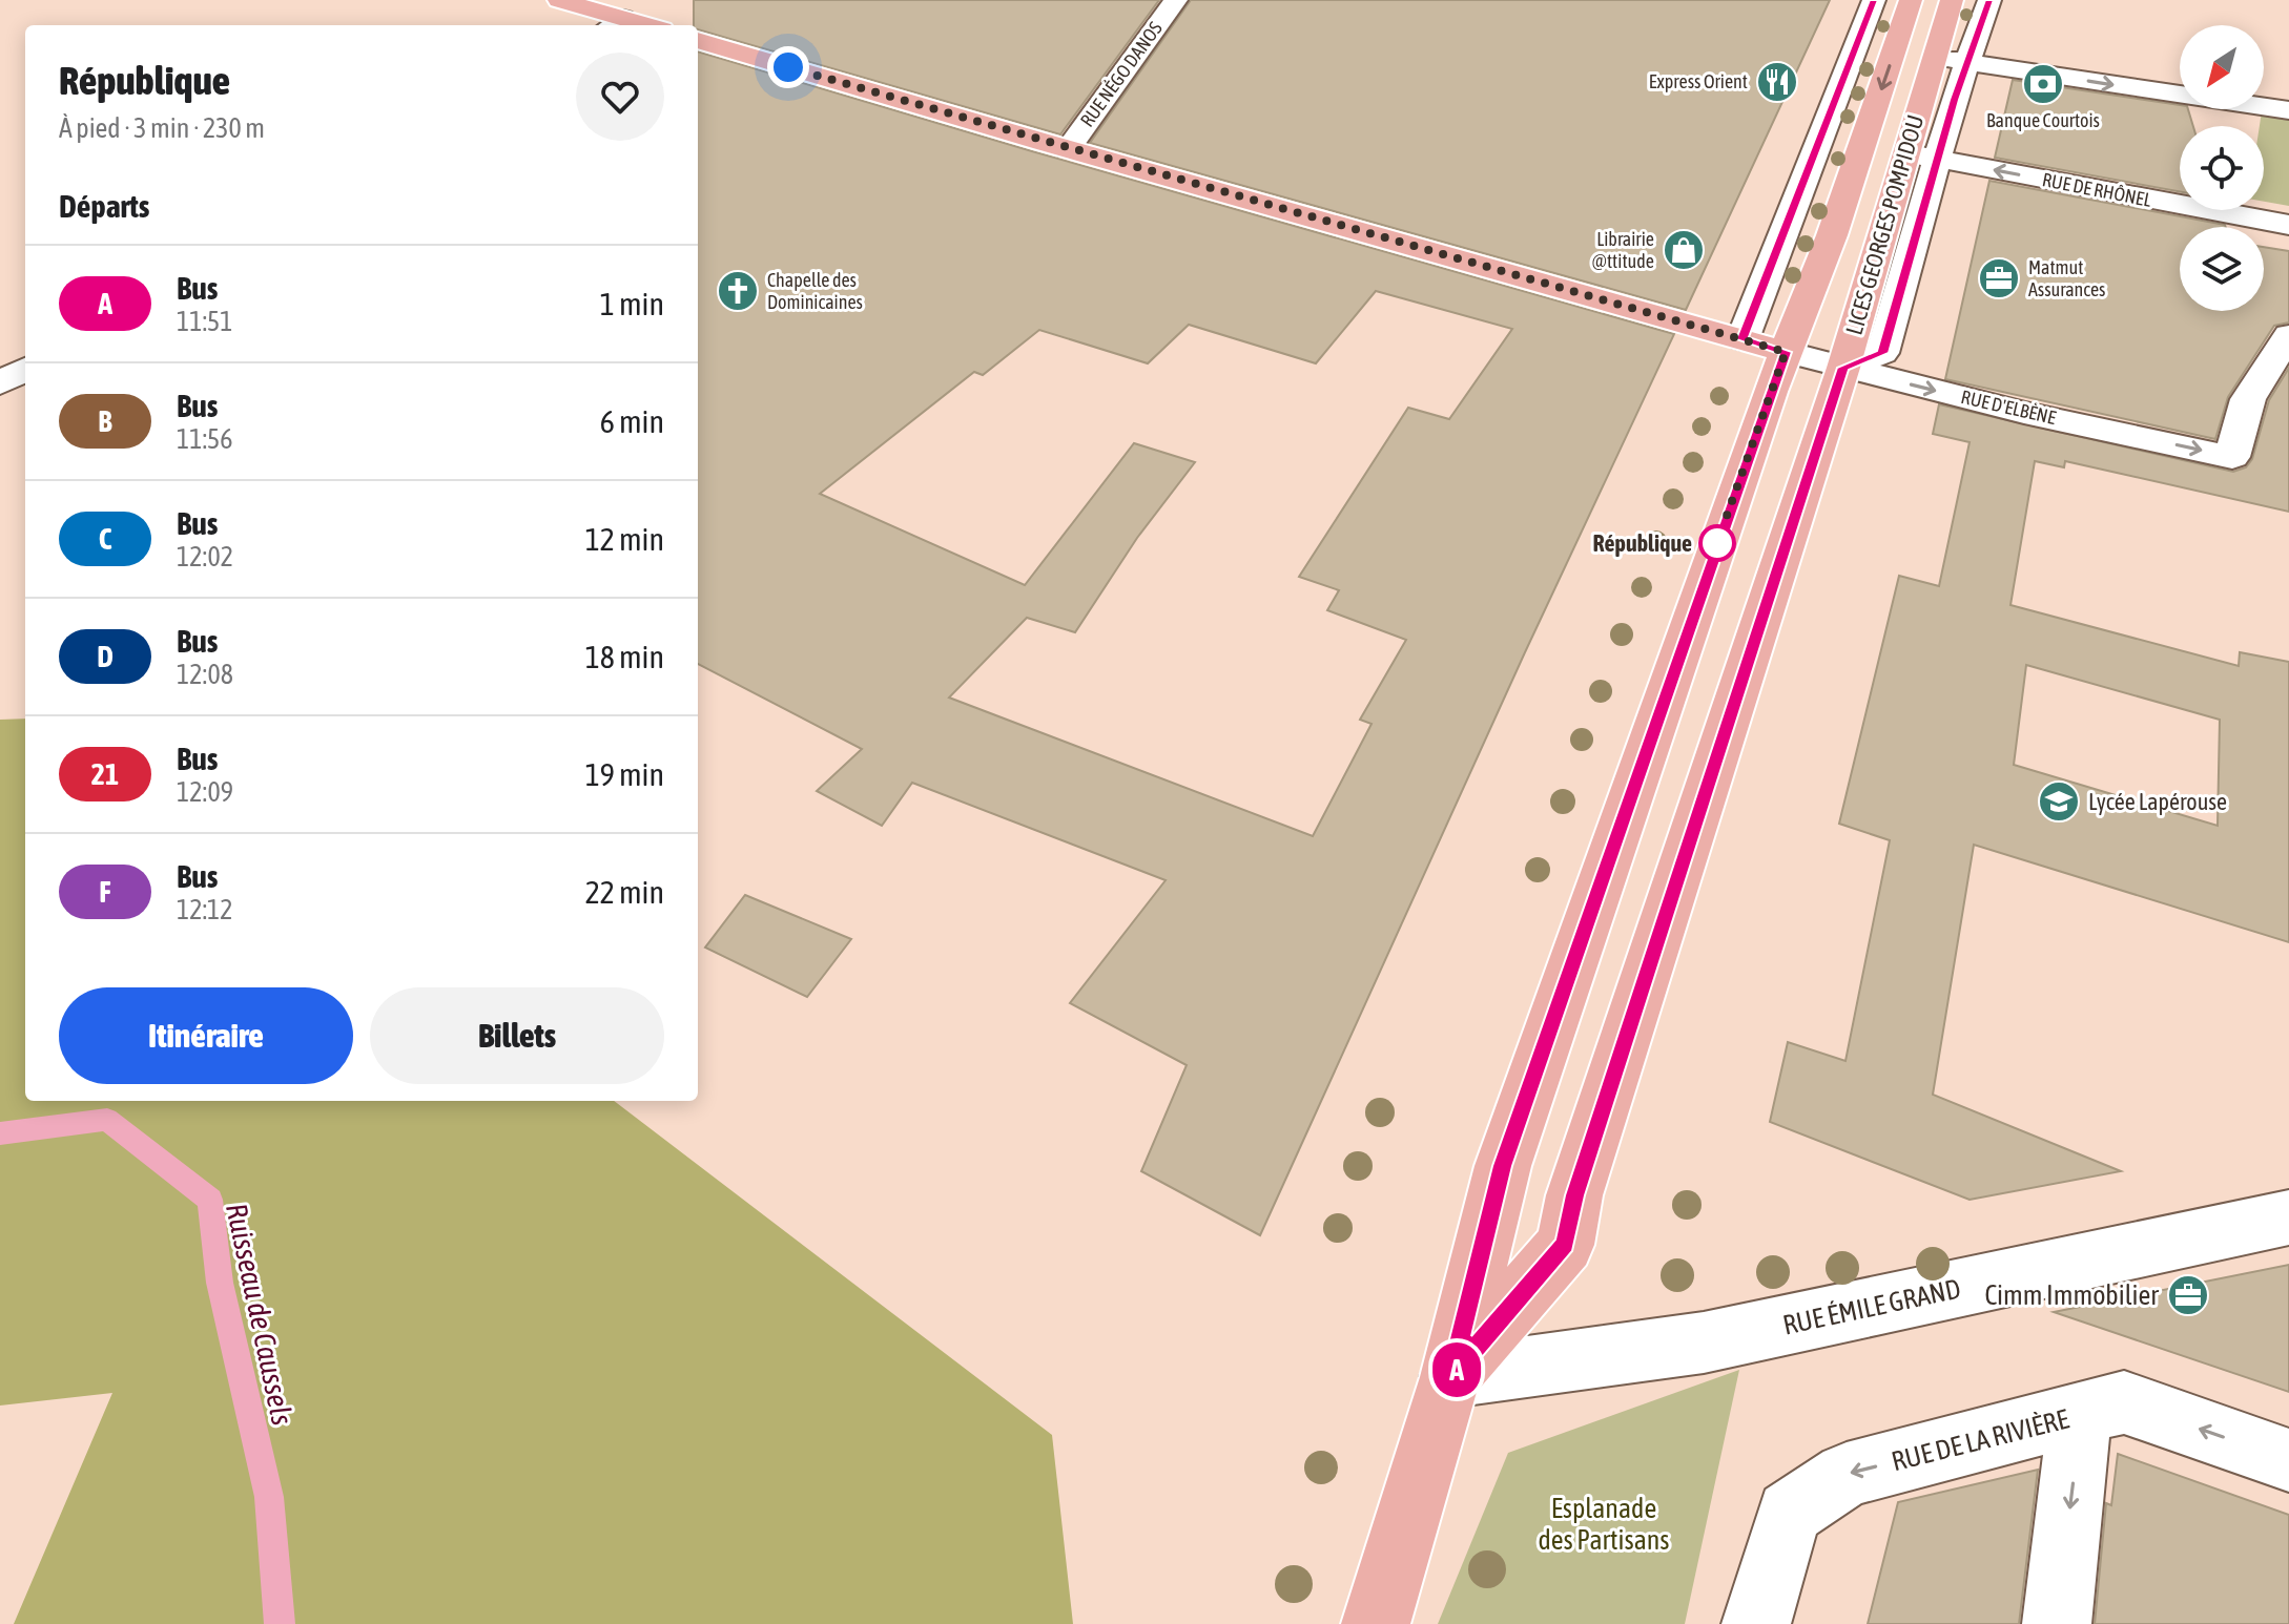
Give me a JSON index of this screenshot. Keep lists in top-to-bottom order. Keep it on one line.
{"streets":{"main road":["LICES GEORGES POMPIDOU"],"street":["RUE NÉGO DANOS","RUE DE RHÔNEL","RUE D'ELBÈNE","RUE ÉMILE GRAND","RUE DE LA RIVIÈRE"]},"crossings":[["RUE DE RHÔNEL","LICES GEORGES POMPIDOU"],["LICES GEORGES POMPIDOU","RUE D'ELBÈNE"],["LICES GEORGES POMPIDOU","RUE ÉMILE GRAND"]],"one_way":["RUE DE LA RIVIÈRE"],"water":["Ruisseau de Caussels"],"parks":["Esplanade des Partisans"],"places":{"restaurant":["Express Orient"],"bank":["Banque Courtois"],"shop":["Librairie @ttitude"],"office":["Matmut Assurances","Cimm Immobilier"],"church":["Chapelle des Dominicaines"],"other":["République"],"school or university":["Lycée Lapérouse"]},"lines":["bus line A"],"north":"bottom left","page":{"on_map":"A","heading":[["République","À pied · 3 min · 230 m"],"Départs"],"list":[{"mark":"A","name":"Bus","note":"11:51","value":"1 min"},{"mark":"B","name":"Bus","note":"11:56","value":"6 min"},{"mark":"C","name":"Bus","note":"12:02","value":"12 min"},{"mark":"D","name":"Bus","note":"12:08","value":"18 min"},{"mark":"21","name":"Bus","note":"12:09","value":"19 min"},{"mark":"F","name":"Bus","note":"12:12","value":"22 min"}],"buttons":["Itinéraire","Billets"]}}
